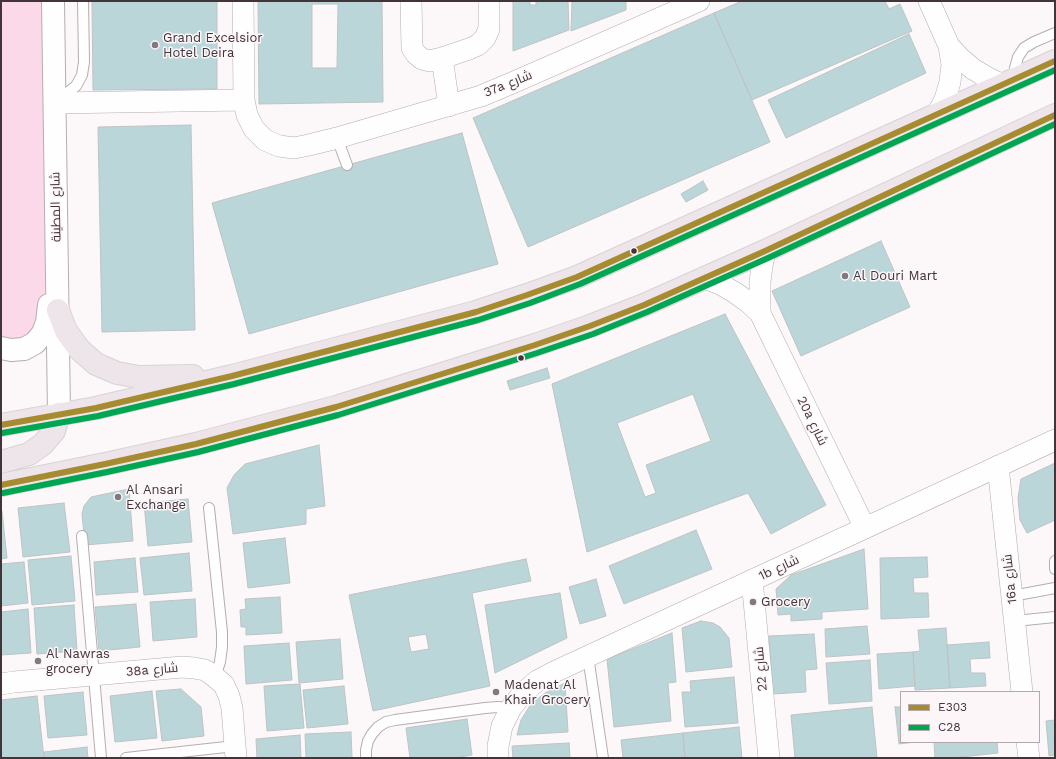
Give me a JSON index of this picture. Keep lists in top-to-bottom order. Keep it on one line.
{"streets":{"street":["37a شارع","شارع المطينة","20a شارع","1b شارع","16a شارع","شارع 22","38a شارع"]},"crossings":[["20a شارع","1b شارع"],["1b شارع","16a شارع"],["1b شارع","شارع 22"]],"places":["Grand Excelsior Hotel Deira","Al Douri Mart","Al Ansari Exchange","Grocery","Al Nawras grocery","Madenat Al Khair Grocery"],"lines":["transit line E303","transit line C28"],"legend":["E303","C28"]}
